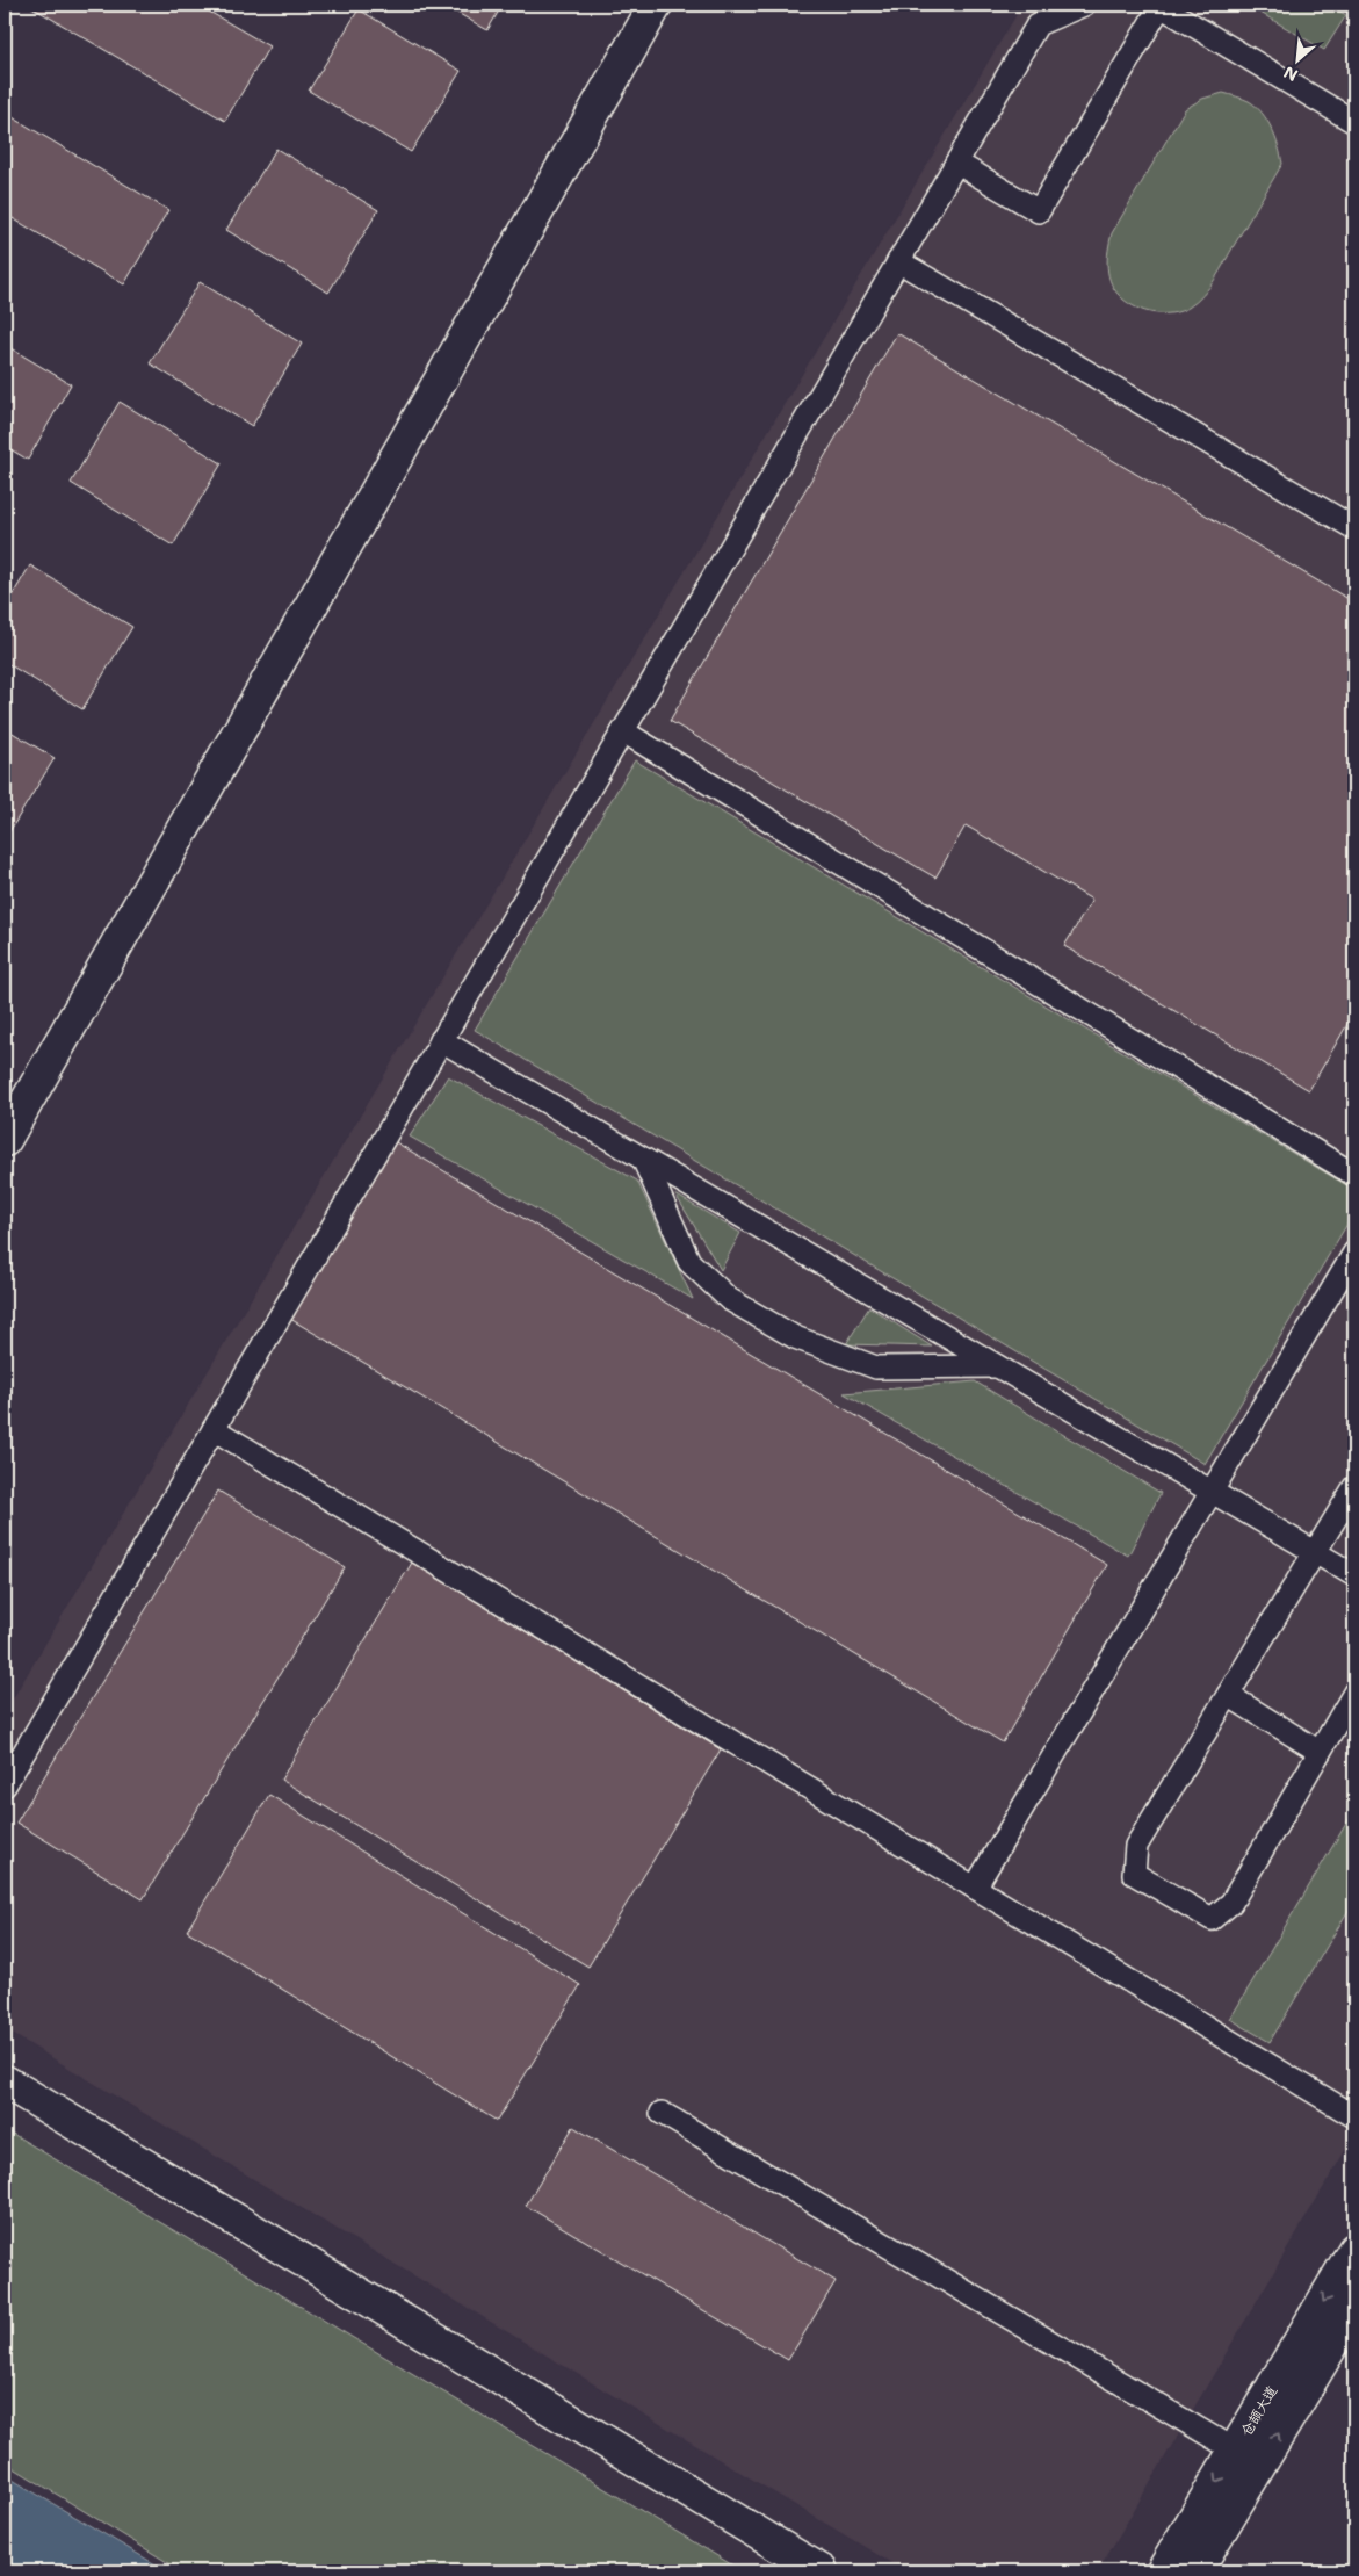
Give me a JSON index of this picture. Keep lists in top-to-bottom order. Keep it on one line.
{"streets":{"street":["仓颉大道"]},"north":"bottom left"}
